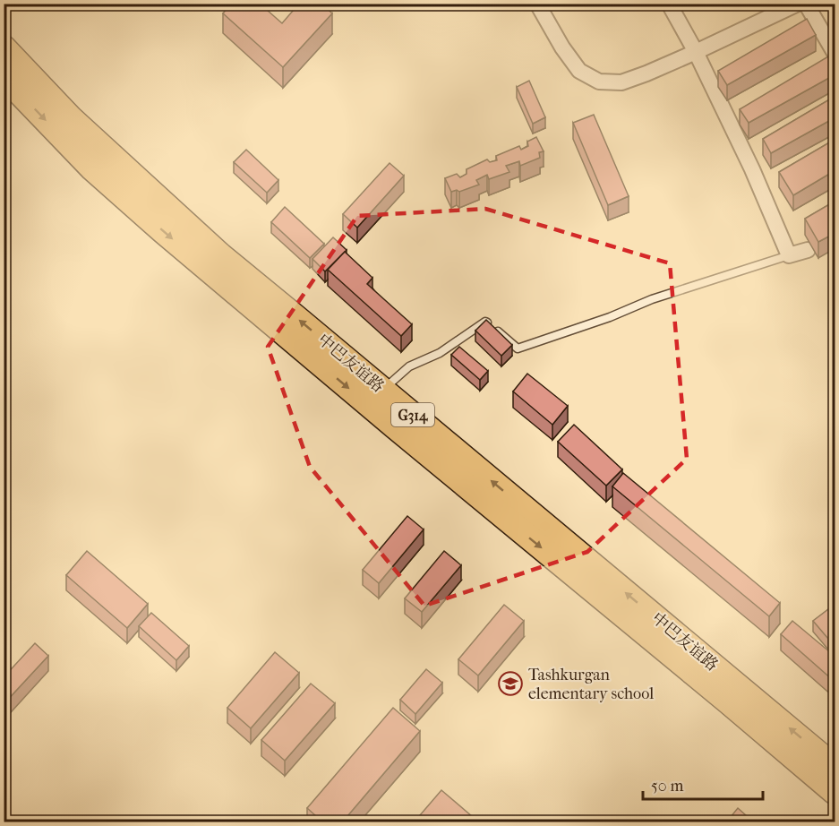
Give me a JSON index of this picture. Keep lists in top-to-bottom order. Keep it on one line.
{"streets":{"highway":["中巴友谊路","G314"]},"places":{"school or university":["Tashkurgan elementary school"]},"scale_bar":"50 m"}
